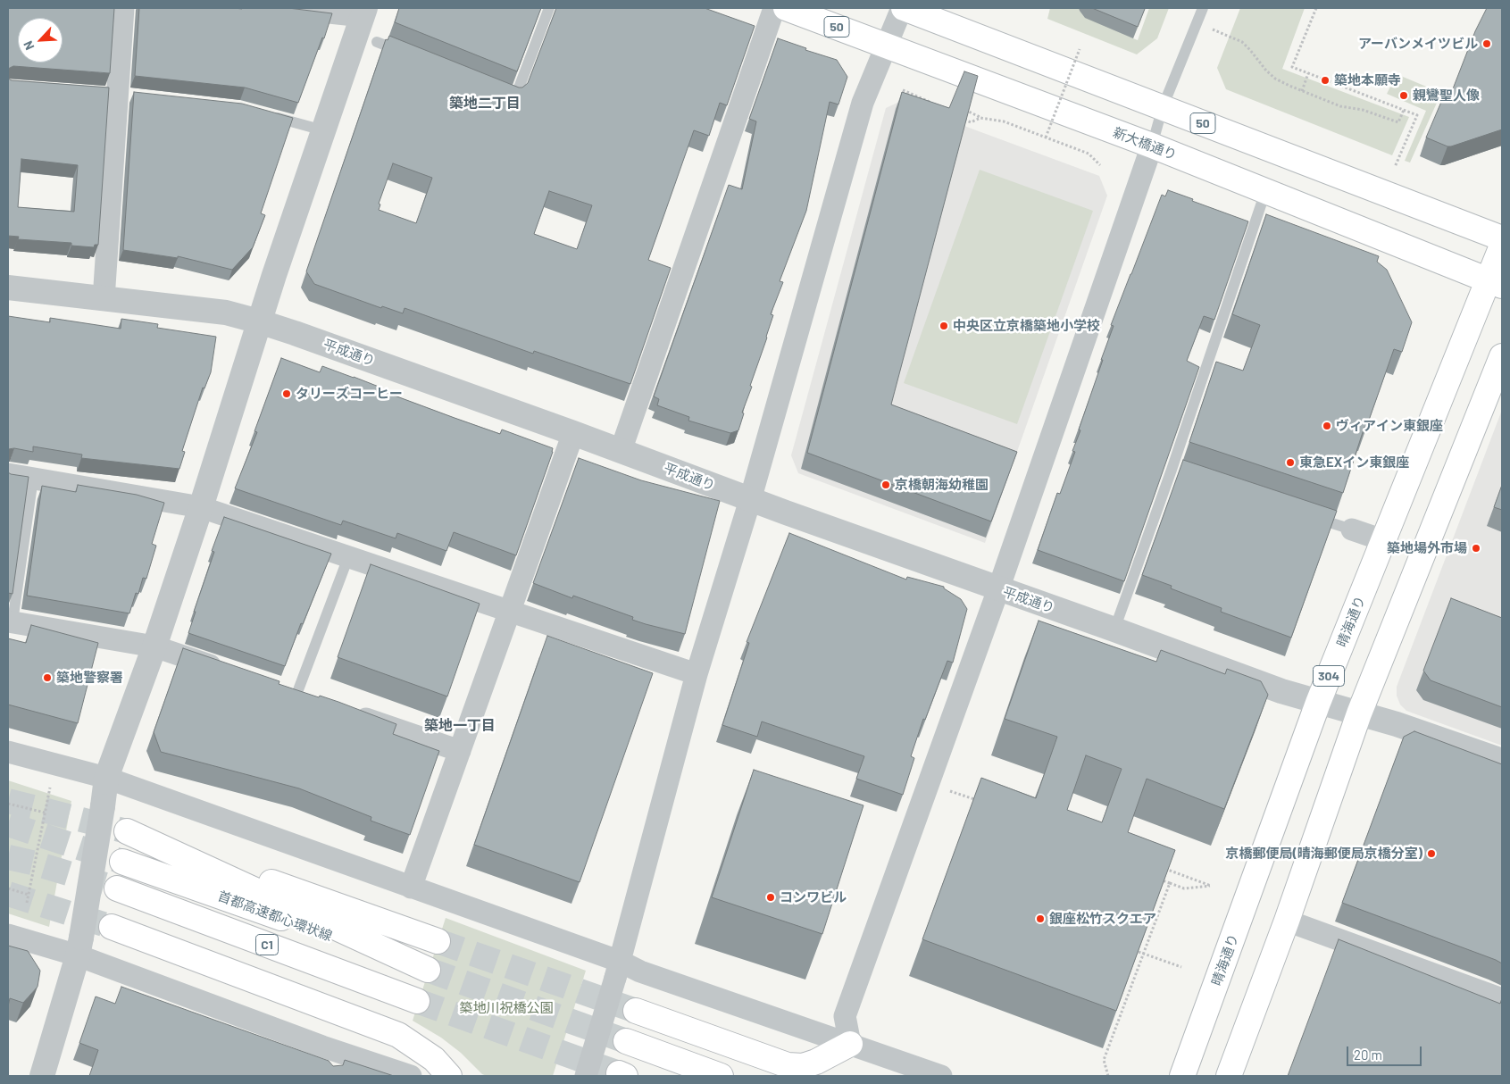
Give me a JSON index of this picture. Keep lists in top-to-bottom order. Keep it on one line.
{"streets":{"main road":["50","新大橋通り","晴海通り","304","首都高速都心環状線","C1"],"street":["平成通り"]},"crossings":[["新大橋通り","晴海通り"],["平成通り","晴海通り"]],"districts":["築地二丁目","築地一丁目"],"parks":["築地川祝橋公園"],"places":["アーバンメイツビル","築地本願寺","親鸞聖人像","中央区立京橋築地小学校","タリーズコーヒー","ヴィアイン東銀座","東急EXイン東銀座","京橋朝海幼稚園","築地場外市場","築地警察署","京橋郵便局(晴海郵便局京橋分室)","コンワビル","銀座松竹スクエア"],"scale_bar":"20 m","north":"bottom left"}
